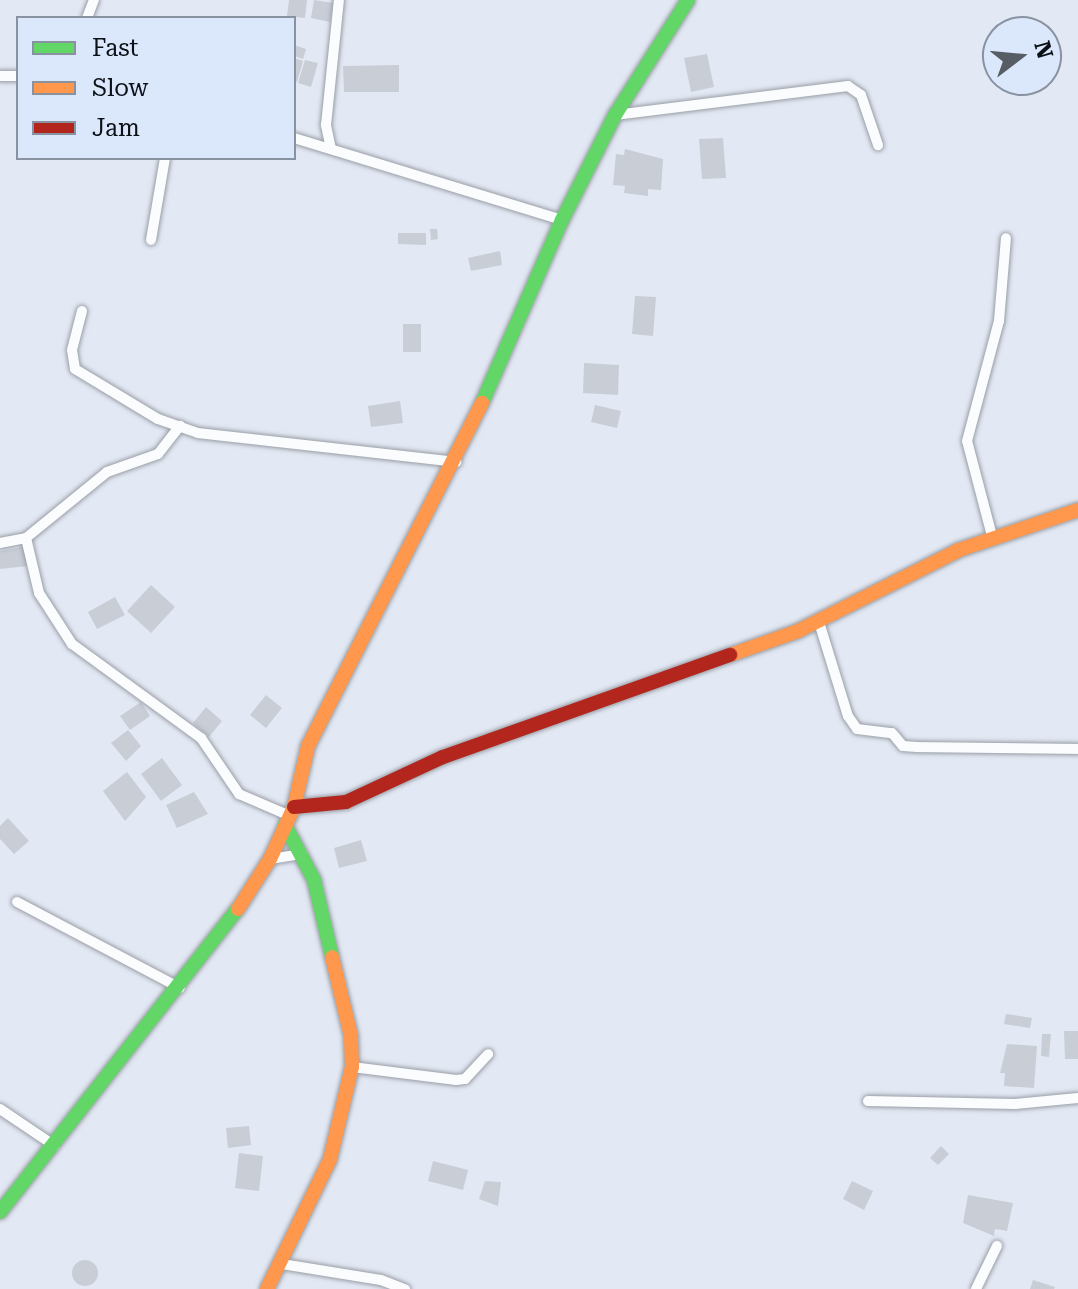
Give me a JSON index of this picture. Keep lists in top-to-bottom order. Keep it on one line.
{"legend":["Fast","Slow","Jam"],"north":"right"}
